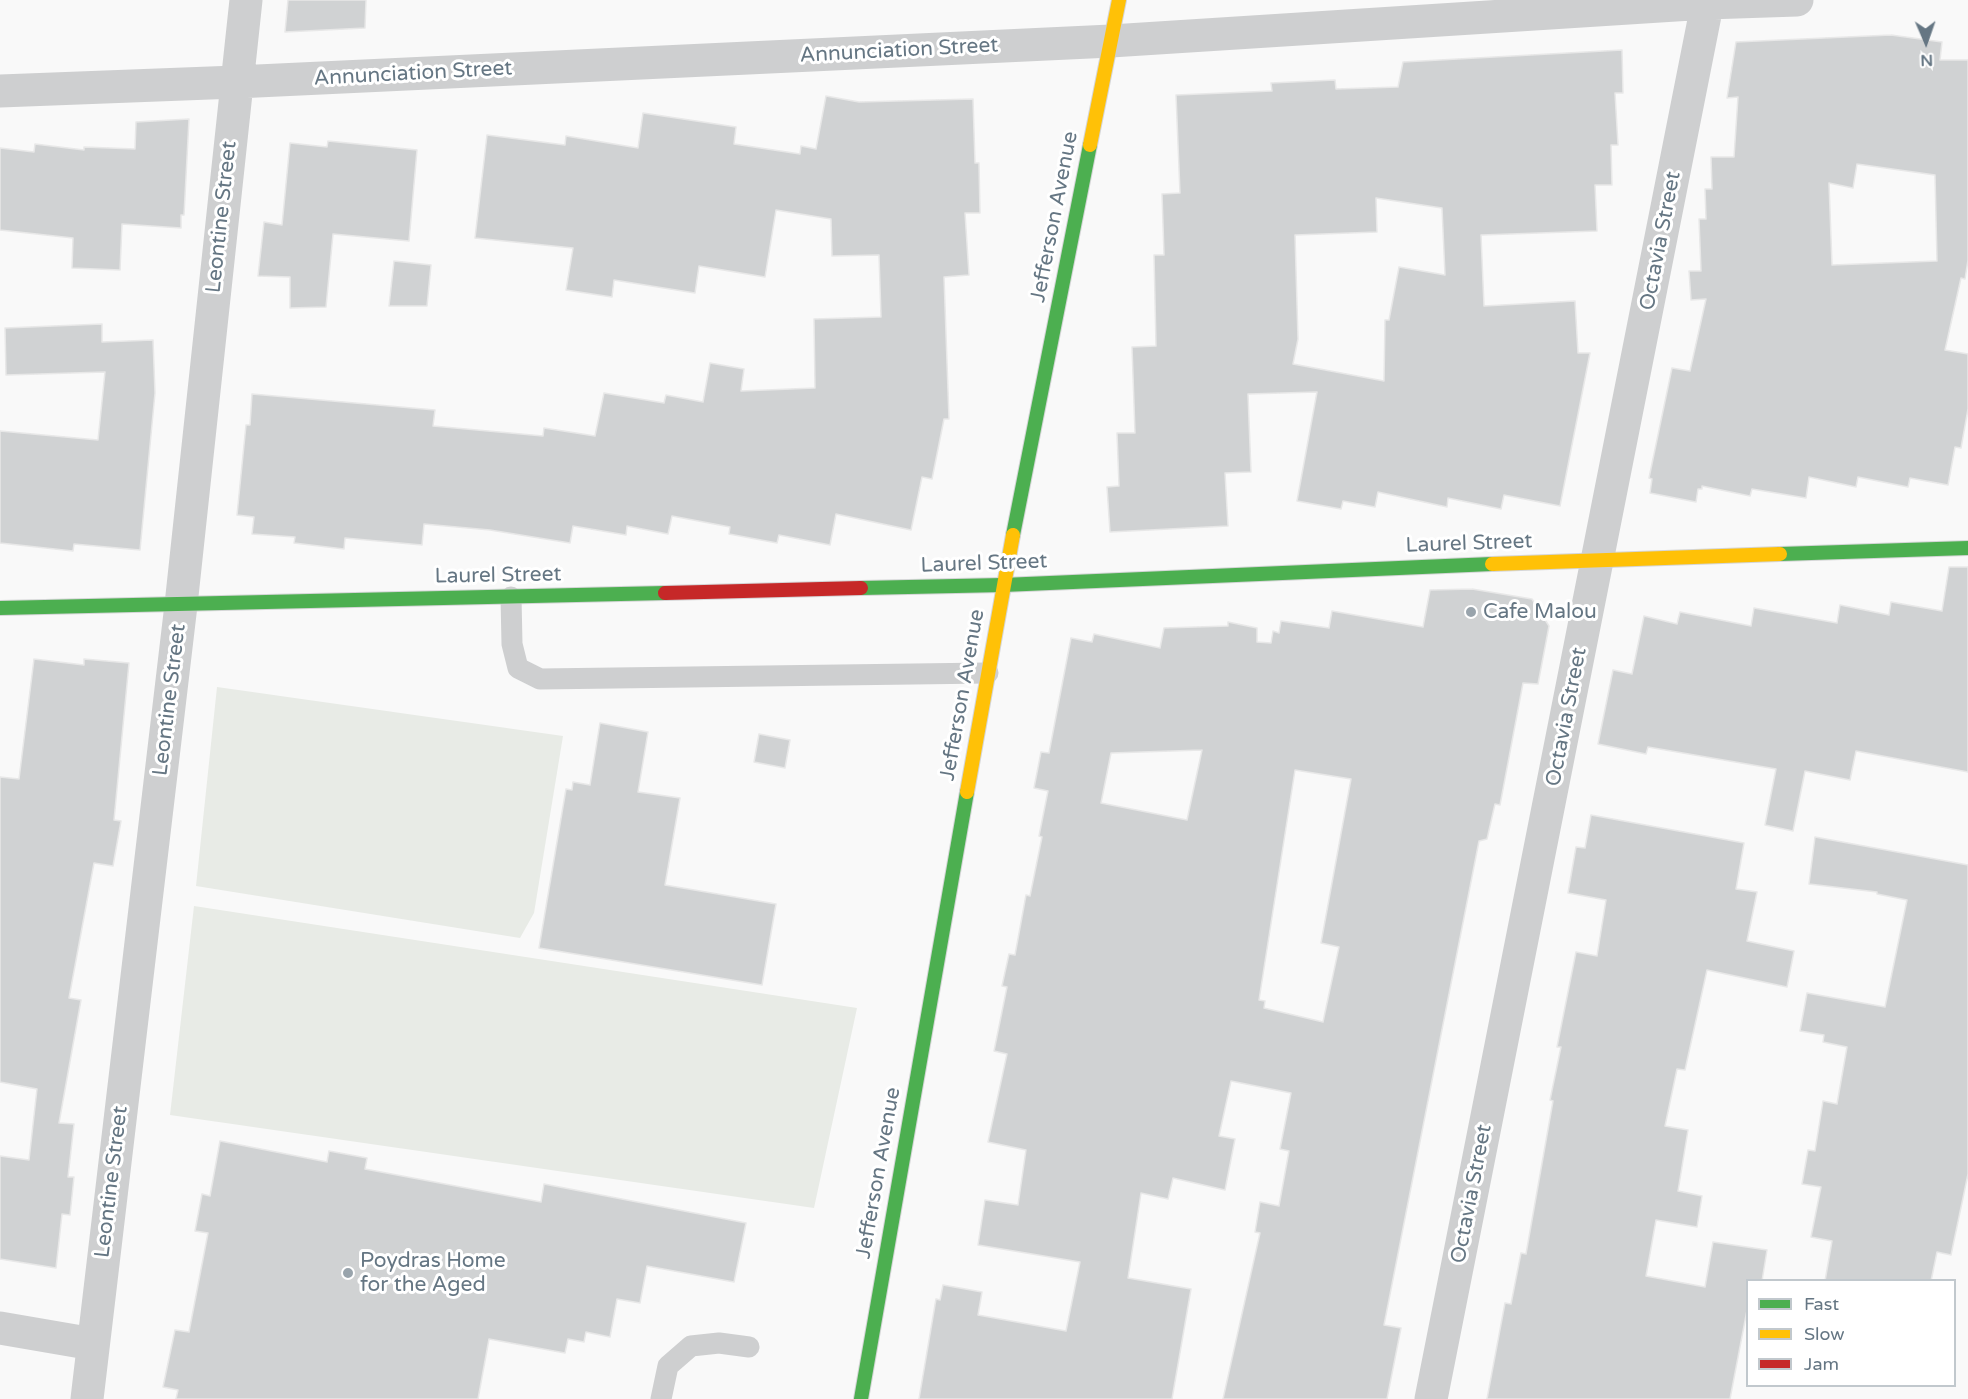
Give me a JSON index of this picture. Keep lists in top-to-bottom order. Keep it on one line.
{"streets":{"street":["Annunciation Street","Leontine Street","Jefferson Avenue","Octavia Street","Laurel Street"]},"crossings":[["Annunciation Street","Leontine Street"],["Annunciation Street","Jefferson Avenue"],["Annunciation Street","Octavia Street"],["Leontine Street","Laurel Street"],["Jefferson Avenue","Laurel Street"],["Octavia Street","Laurel Street"]],"places":["Cafe Malou","Poydras Home for the Aged"],"legend":["Fast","Slow","Jam"],"north":"bottom"}
